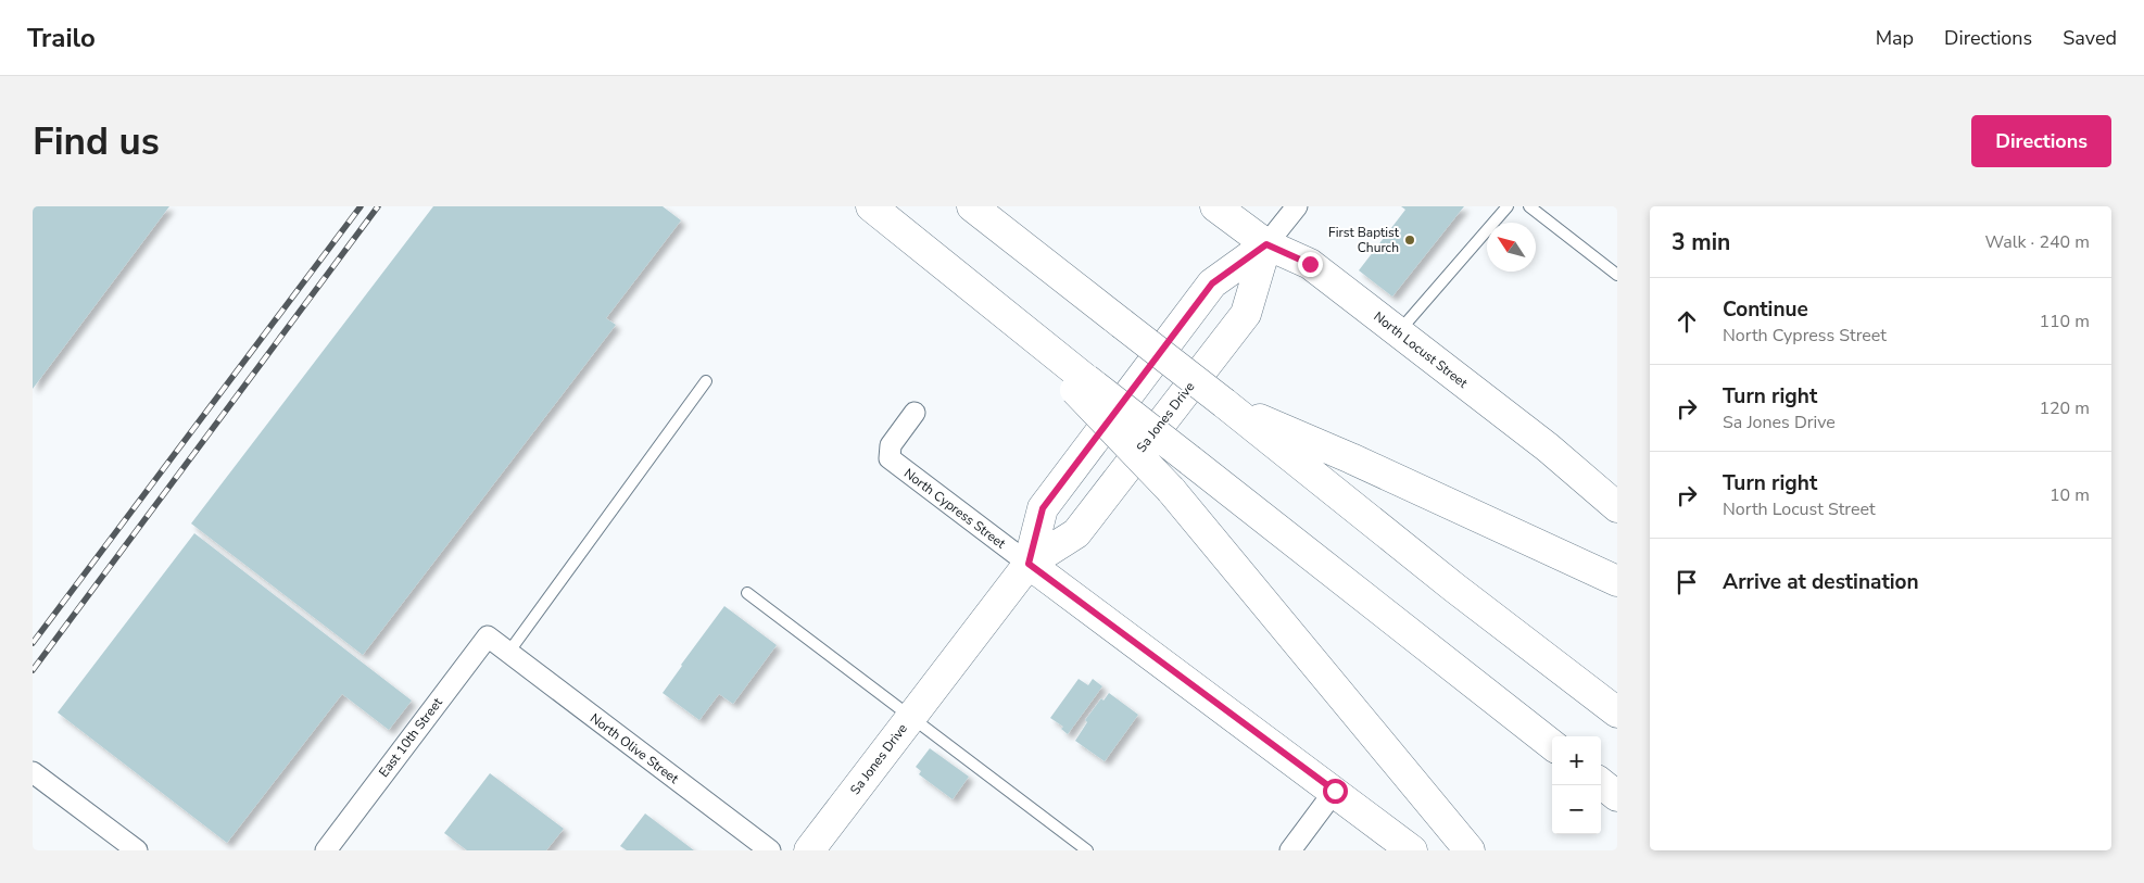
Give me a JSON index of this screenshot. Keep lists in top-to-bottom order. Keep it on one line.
{"streets":{"main road":["North Locust Street","Sa Jones Drive","North Cypress Street"],"street":["East 10th Street","North Olive Street"]},"crossings":[["North Locust Street","Sa Jones Drive"],["Sa Jones Drive","North Cypress Street"],["East 10th Street","North Olive Street"]],"places":["First Baptist Church"],"north":"top left","page":{"header":"Trailo","nav":["Map","Directions","Saved"],"buttons":"Directions","title":"Find us","heading":["3 min","Walk · 240 m"],"list":[["Continue","North Cypress Street","110 m"],["Turn right","Sa Jones Drive","120 m"],["Turn right","North Locust Street","10 m"],"Arrive at destination"],"map_buttons":["+","−"]}}
